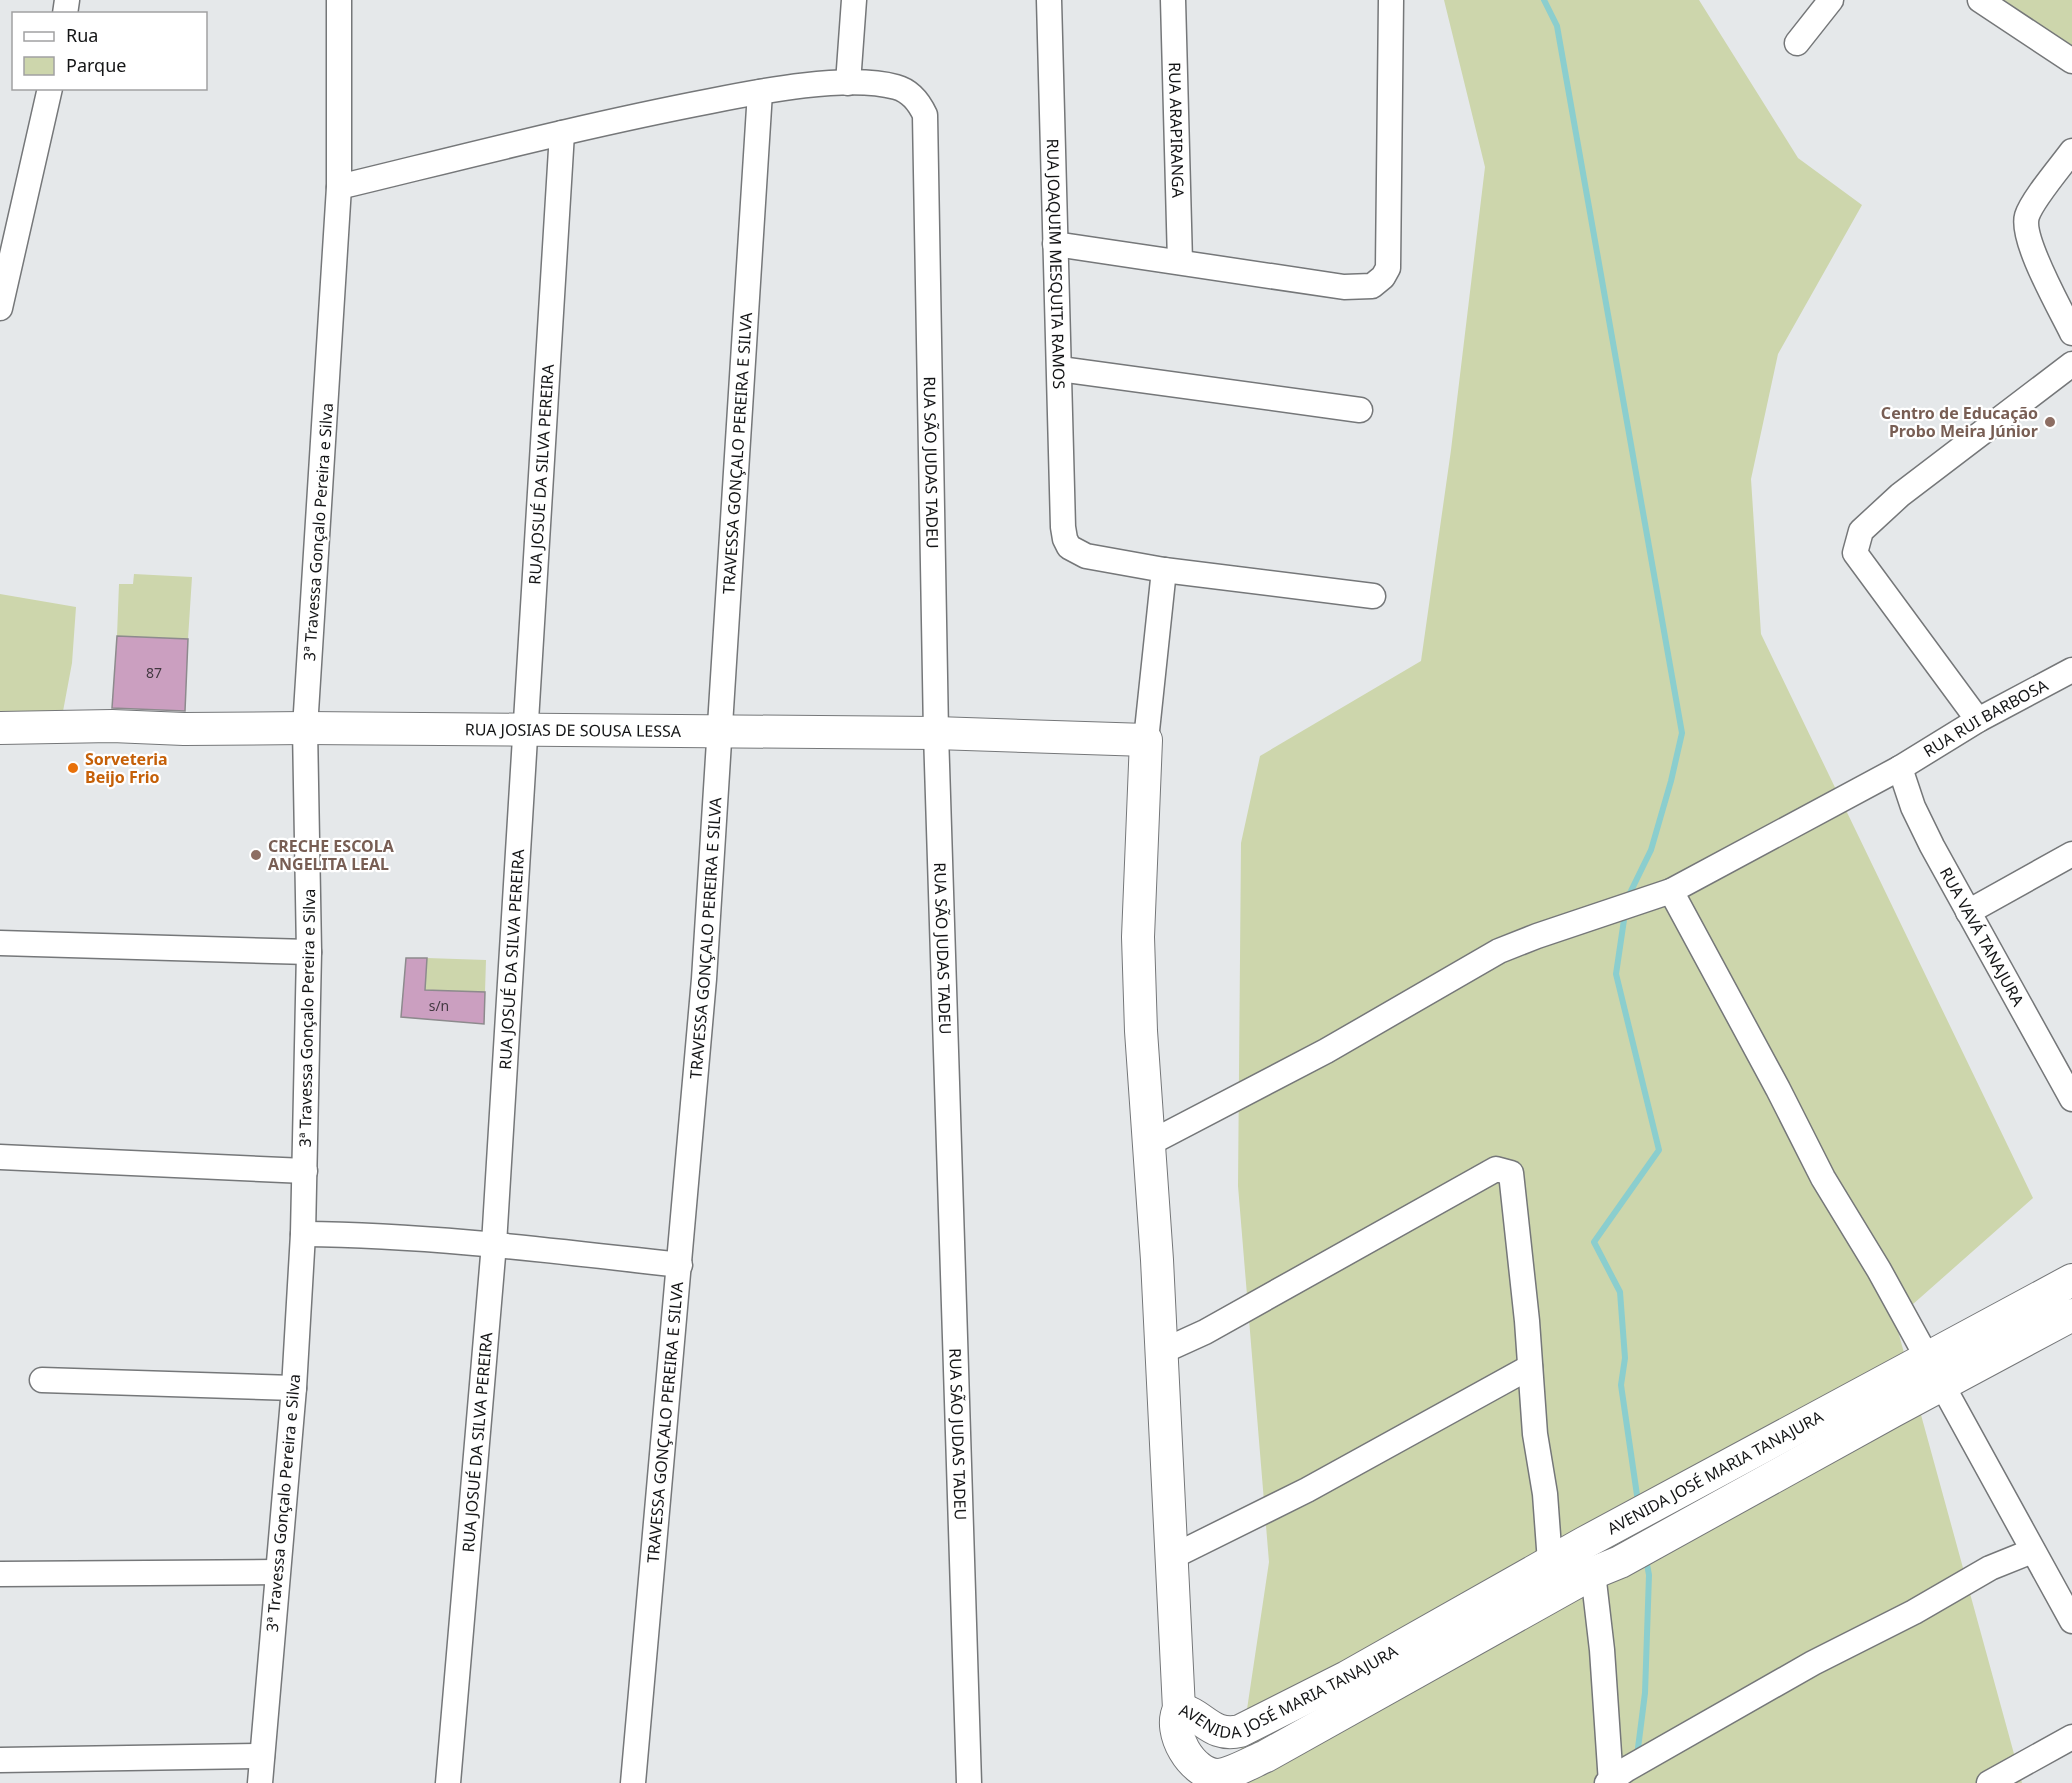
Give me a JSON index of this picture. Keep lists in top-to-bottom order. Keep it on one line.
{"streets":{"street":["RUA ARAPIRANGA","RUA JOAQUIM MESQUITA RAMOS","TRAVESSA GONÇALO PEREIRA E SILVA","RUA SÃO JUDAS TADEU","RUA JOSUÉ DA SILVA PEREIRA","3ª Travessa Gonçalo Pereira e Silva","RUA RUI BARBOSA","RUA JOSIAS DE SOUSA LESSA","RUA VAVÁ TANAJURA","AVENIDA JOSÉ MARIA TANAJURA"]},"crossings":[["TRAVESSA GONÇALO PEREIRA E SILVA","RUA JOSIAS DE SOUSA LESSA"],["RUA SÃO JUDAS TADEU","RUA JOSIAS DE SOUSA LESSA"],["RUA JOSUÉ DA SILVA PEREIRA","RUA JOSIAS DE SOUSA LESSA"],["3ª Travessa Gonçalo Pereira e Silva","RUA JOSIAS DE SOUSA LESSA"],["RUA RUI BARBOSA","RUA VAVÁ TANAJURA"]],"places":["Centro de Educação Probo Meira Júnior","Sorveteria Beijo Frio","CRECHE ESCOLA ANGELITA LEAL"],"house_numbers":["87","s/n"],"legend":["Rua","Parque"]}
